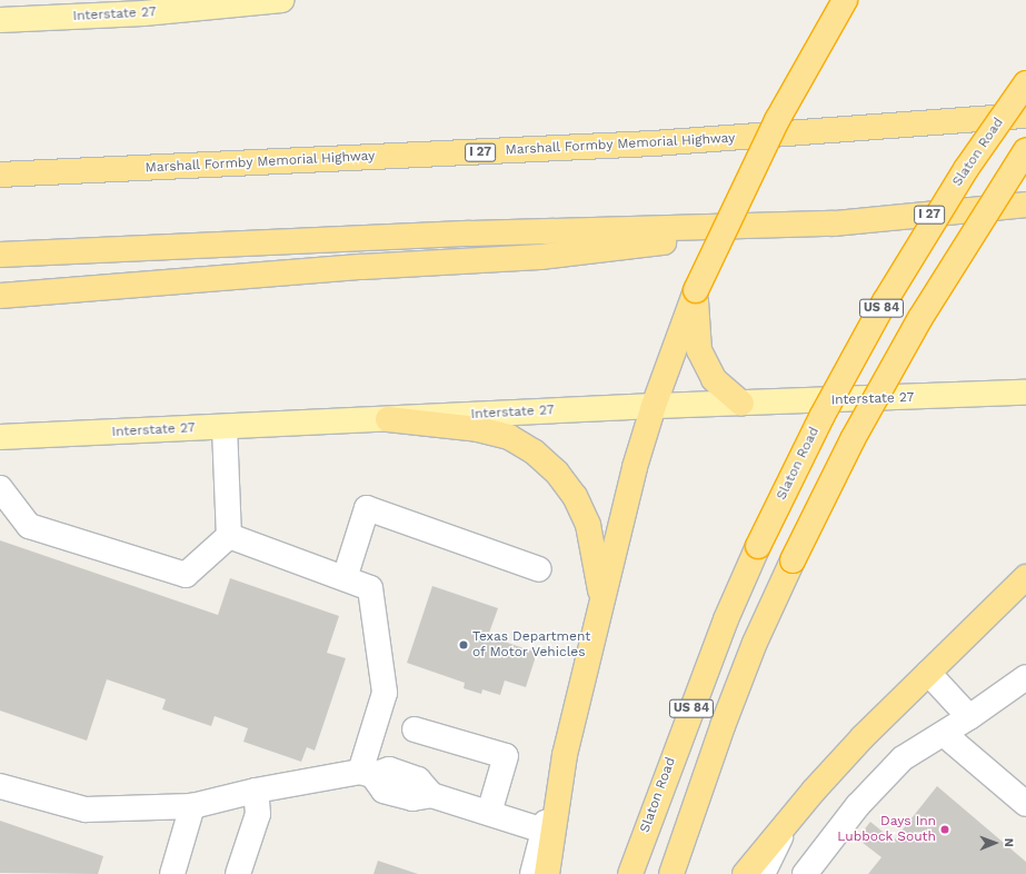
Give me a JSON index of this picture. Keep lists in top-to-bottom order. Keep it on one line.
{"streets":{"highway":["Marshall Formby Memorial Highway","I 27","Slaton Road","US 84"],"main road":["Interstate 27"]},"places":["Texas Department of Motor Vehicles","Days Inn Lubbock South"],"north":"right"}
